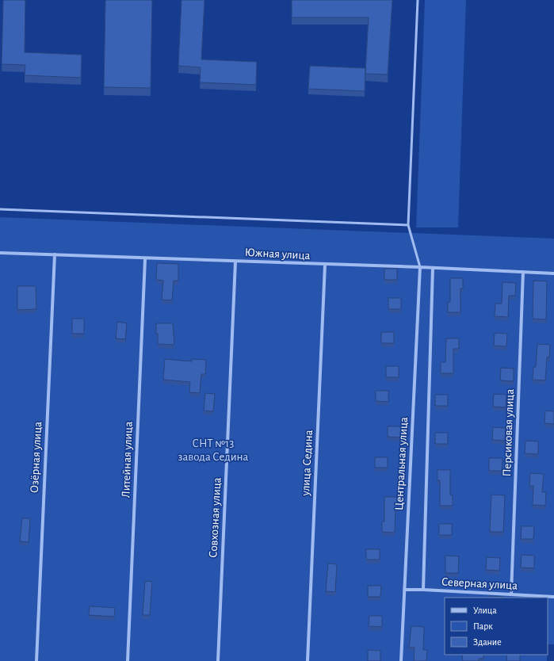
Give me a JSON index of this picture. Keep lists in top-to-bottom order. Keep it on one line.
{"streets":{"street":["Южная улица","Персиковая улица","Озёрная улица","Литейная улица","улица Седина","Центральная улица","Совхозная улица","Северная улица"]},"crossings":[["Южная улица","Персиковая улица"],["Южная улица","Озёрная улица"],["Южная улица","Литейная улица"],["Южная улица","улица Седина"],["Южная улица","Центральная улица"],["Южная улица","Совхозная улица"],["Персиковая улица","Северная улица"],["Центральная улица","Северная улица"]],"parks":["СНТ №13 завода Седина"],"legend":["Улица","Парк","Здание"]}
